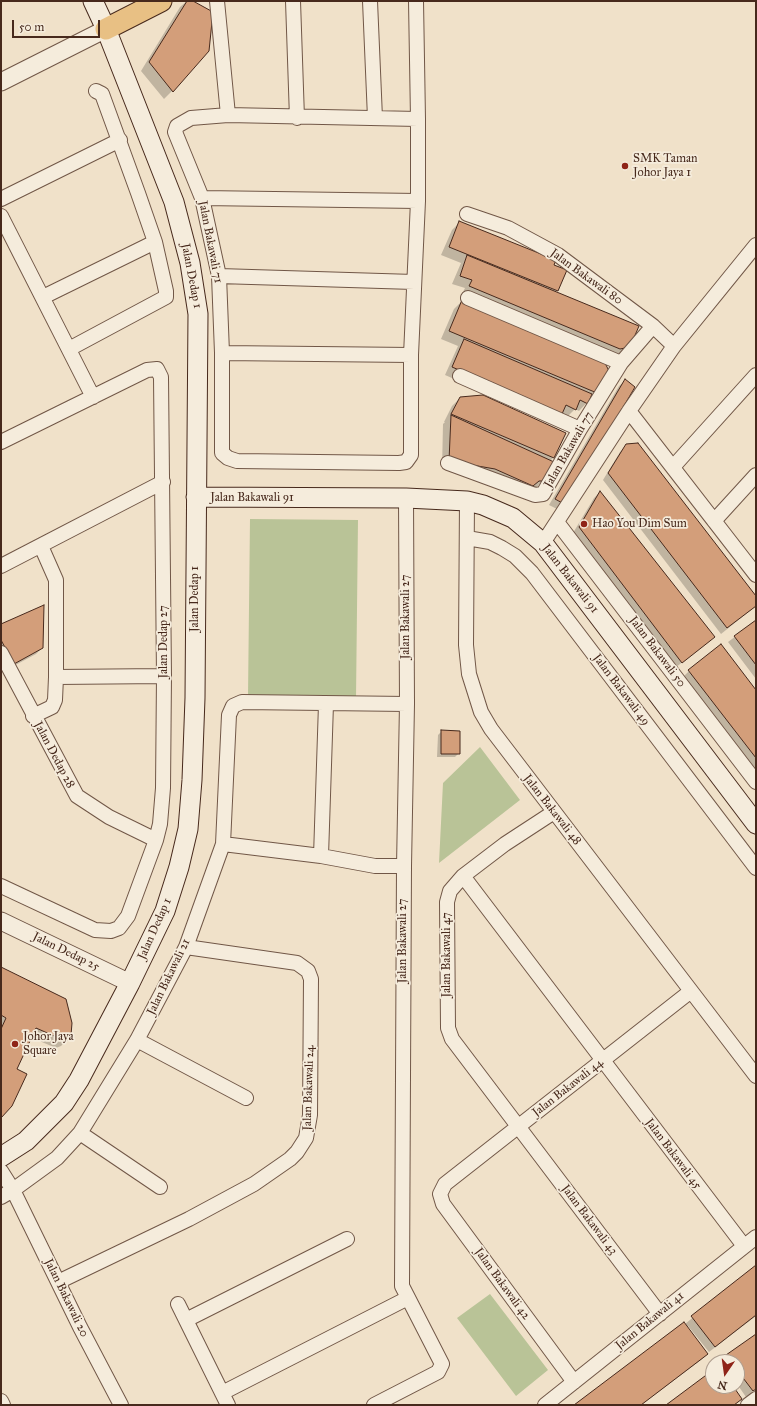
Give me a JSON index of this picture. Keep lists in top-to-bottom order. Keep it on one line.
{"streets":{"main road":["Jalan Dedap 1","Jalan Bakawali 91"],"street":["Jalan Bakawali 71","Jalan Bakawali 80","Jalan Bakawali 77","Jalan Bakawali 27","Jalan Dedap 27","Jalan Bakawali 50","Jalan Bakawali 49","Jalan Dedap 28","Jalan Bakawali 48","Jalan Dedap 25","Jalan Bakawali 47","Jalan Bakawali 21","Jalan Bakawali 24","Jalan Bakawali 44","Jalan Bakawali 45","Jalan Bakawali 43","Jalan Bakawali 42","Jalan Bakawali 20","Jalan Bakawali 41"]},"crossings":[["Jalan Dedap 1","Jalan Bakawali 91"],["Jalan Dedap 1","Jalan Dedap 25"],["Jalan Bakawali 80","Jalan Bakawali 77"],["Jalan Bakawali 91","Jalan Bakawali 27"],["Jalan Bakawali 91","Jalan Bakawali 48"],["Jalan Dedap 27","Jalan Dedap 28"],["Jalan Bakawali 49","Jalan Bakawali 48"],["Jalan Bakawali 48","Jalan Bakawali 47"],["Jalan Bakawali 48","Jalan Bakawali 44"],["Jalan Bakawali 47","Jalan Bakawali 44"],["Jalan Bakawali 47","Jalan Bakawali 45"],["Jalan Bakawali 47","Jalan Bakawali 43"],["Jalan Bakawali 21","Jalan Bakawali 24"],["Jalan Bakawali 21","Jalan Bakawali 20"],["Jalan Bakawali 24","Jalan Bakawali 20"],["Jalan Bakawali 44","Jalan Bakawali 45"],["Jalan Bakawali 44","Jalan Bakawali 43"],["Jalan Bakawali 44","Jalan Bakawali 42"],["Jalan Bakawali 45","Jalan Bakawali 41"],["Jalan Bakawali 43","Jalan Bakawali 41"],["Jalan Bakawali 42","Jalan Bakawali 41"]],"places":["SMK Taman Johor Jaya 1","Hao You Dim Sum","Johor Jaya Square"],"scale_bar":"50 m","north":"bottom"}
